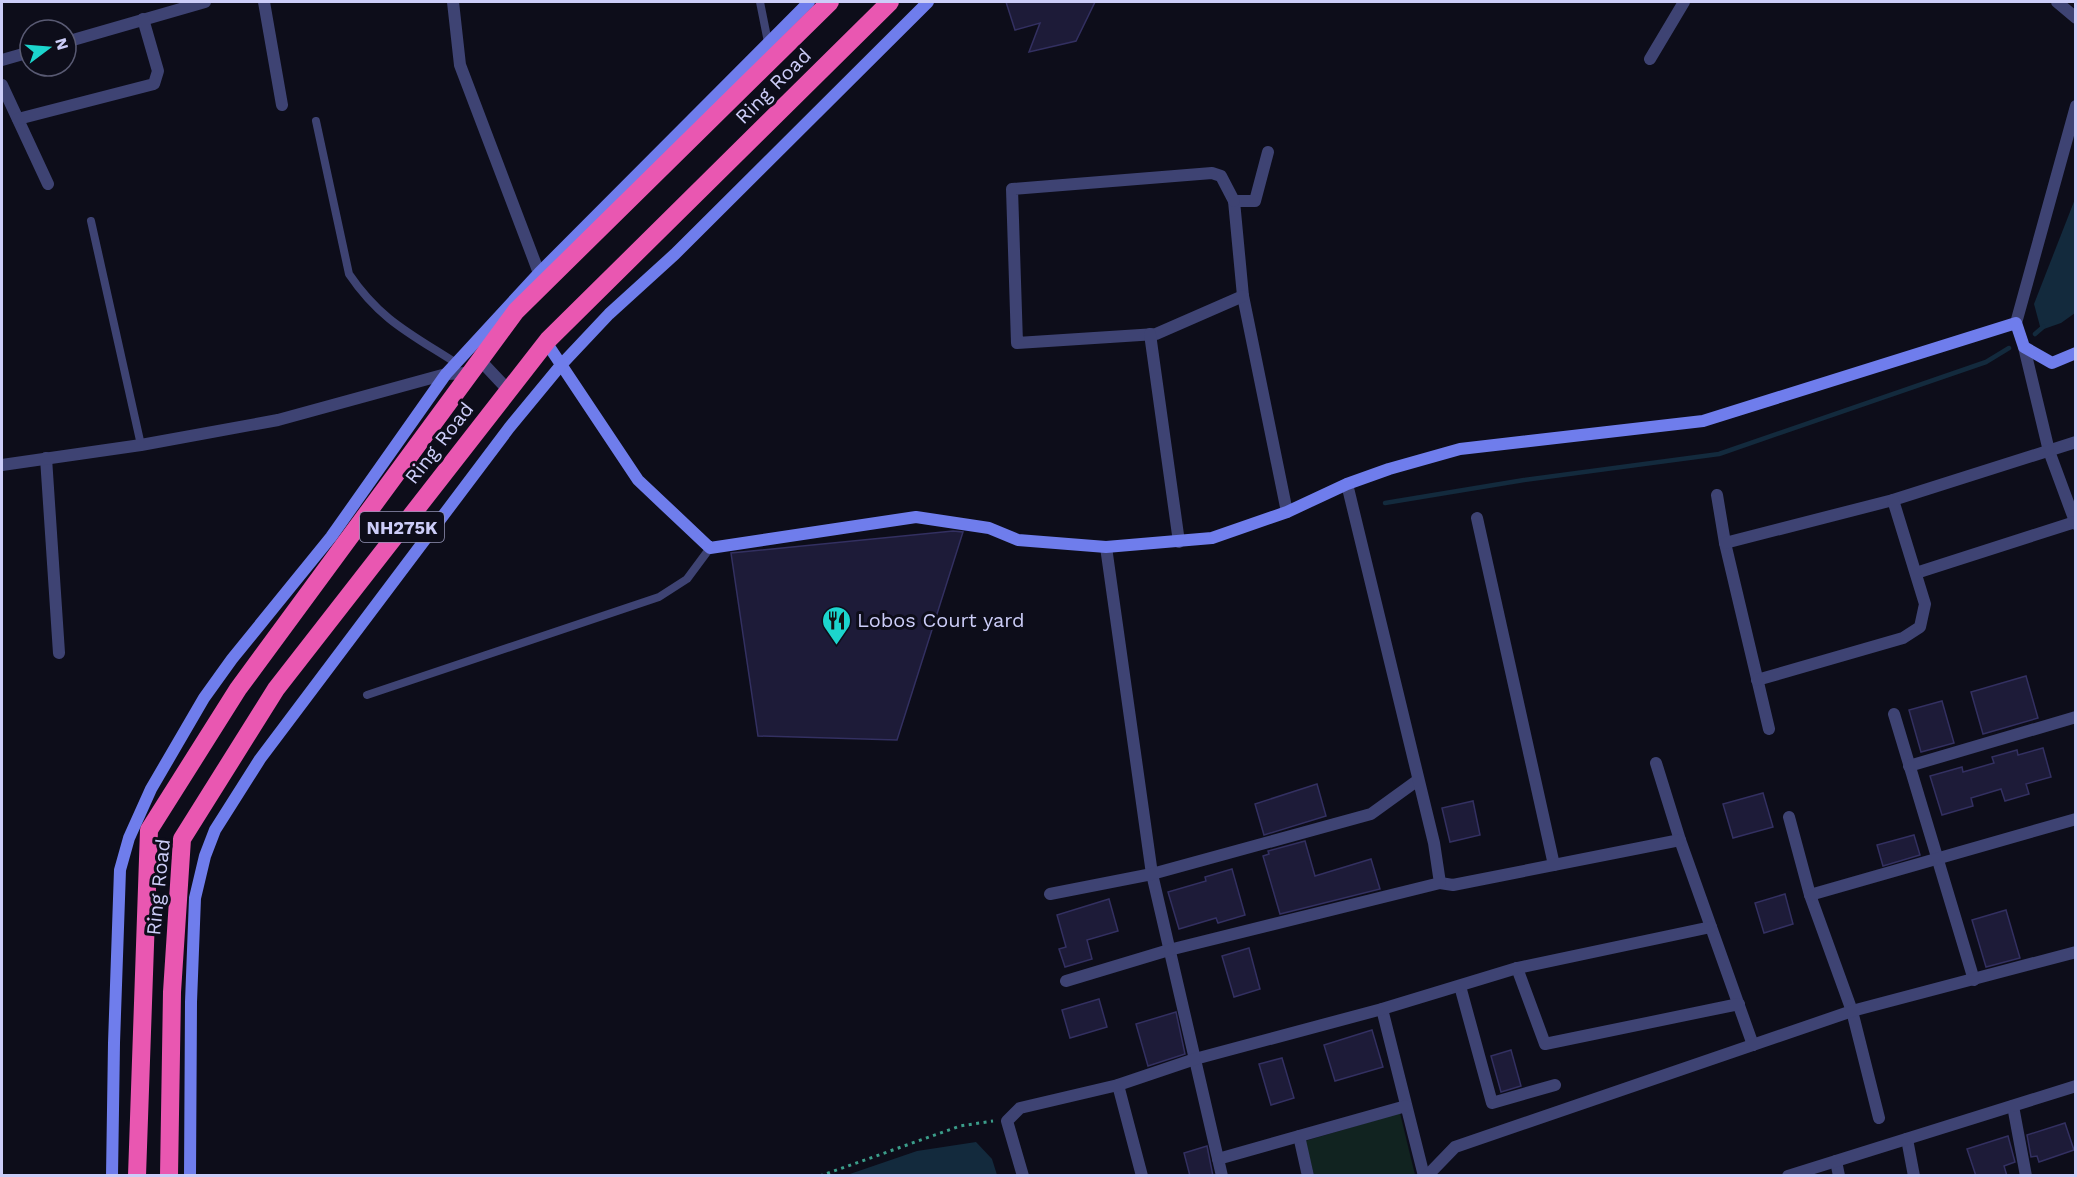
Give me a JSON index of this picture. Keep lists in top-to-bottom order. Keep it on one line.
{"streets":{"highway":["Ring Road","NH275K"]},"places":{"restaurant":["Lobos Court yard"]},"north":"right"}
